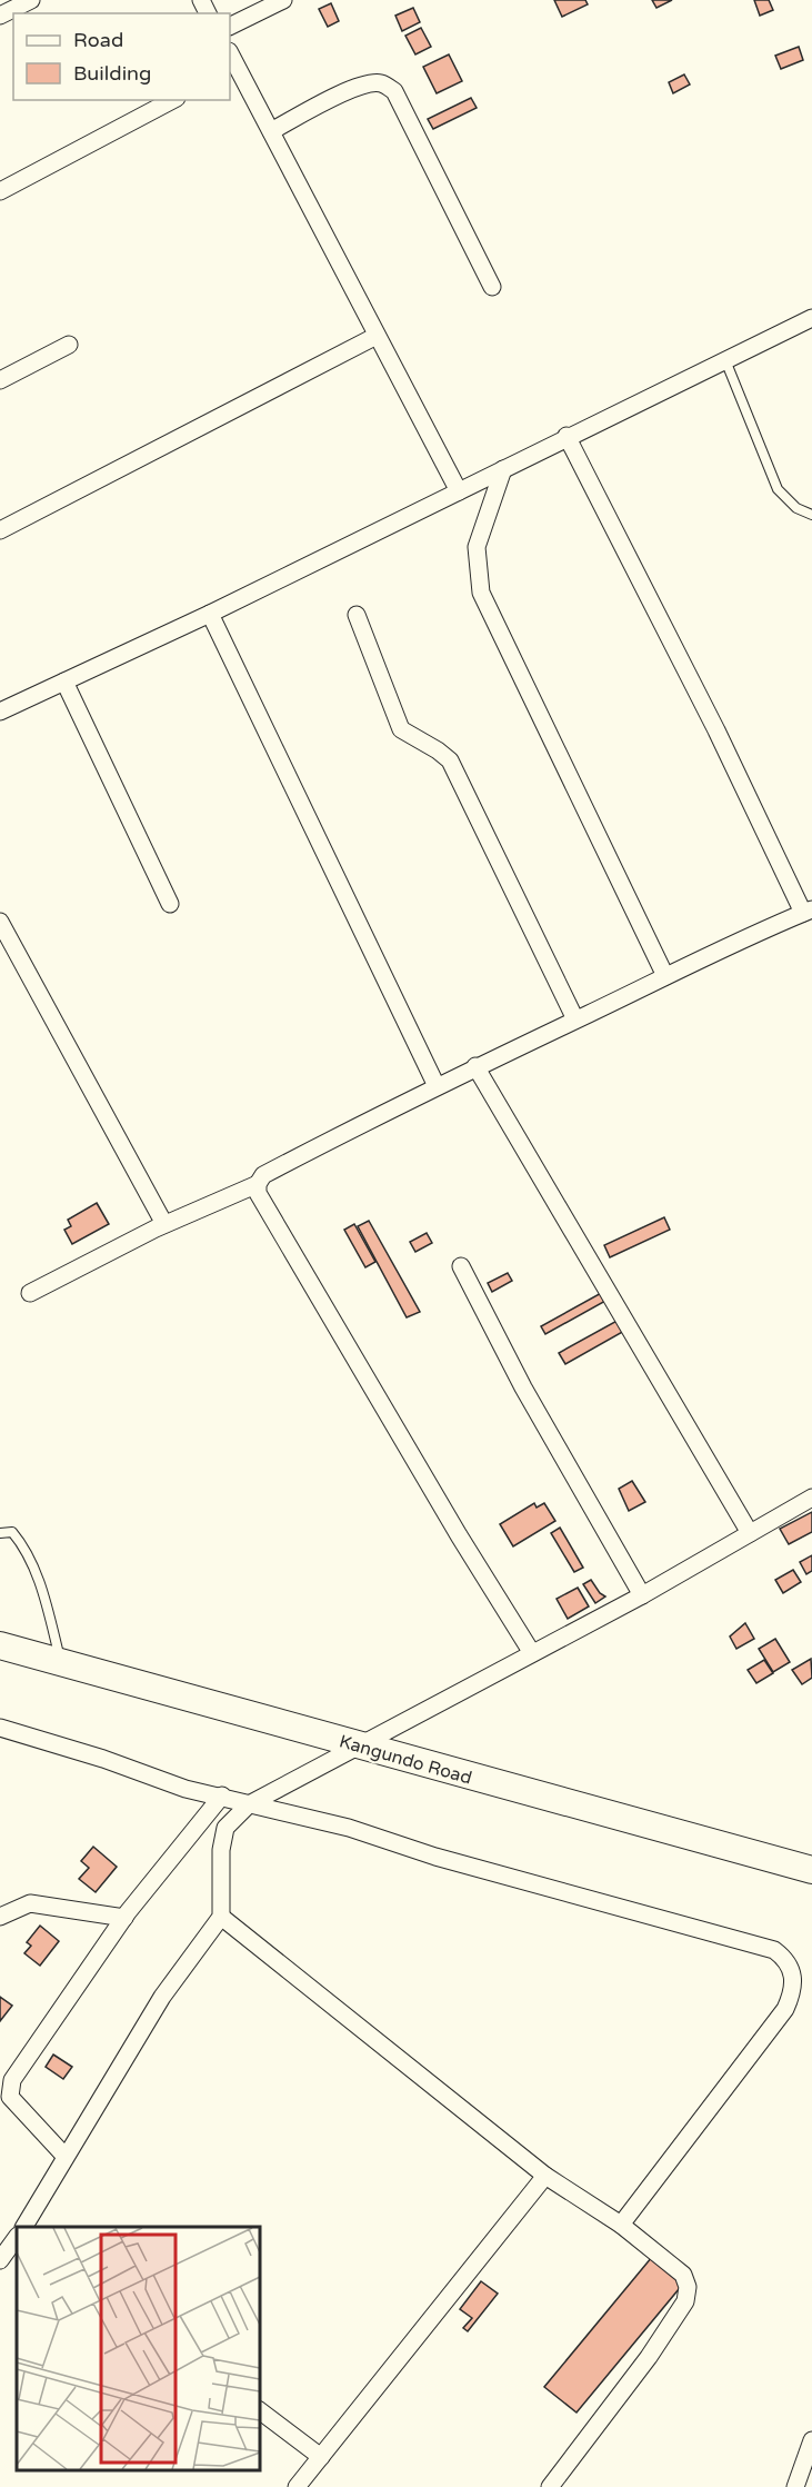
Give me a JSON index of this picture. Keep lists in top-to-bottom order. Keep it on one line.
{"streets":{"highway":["Kangundo Road"]},"legend":["Road","Building"]}
